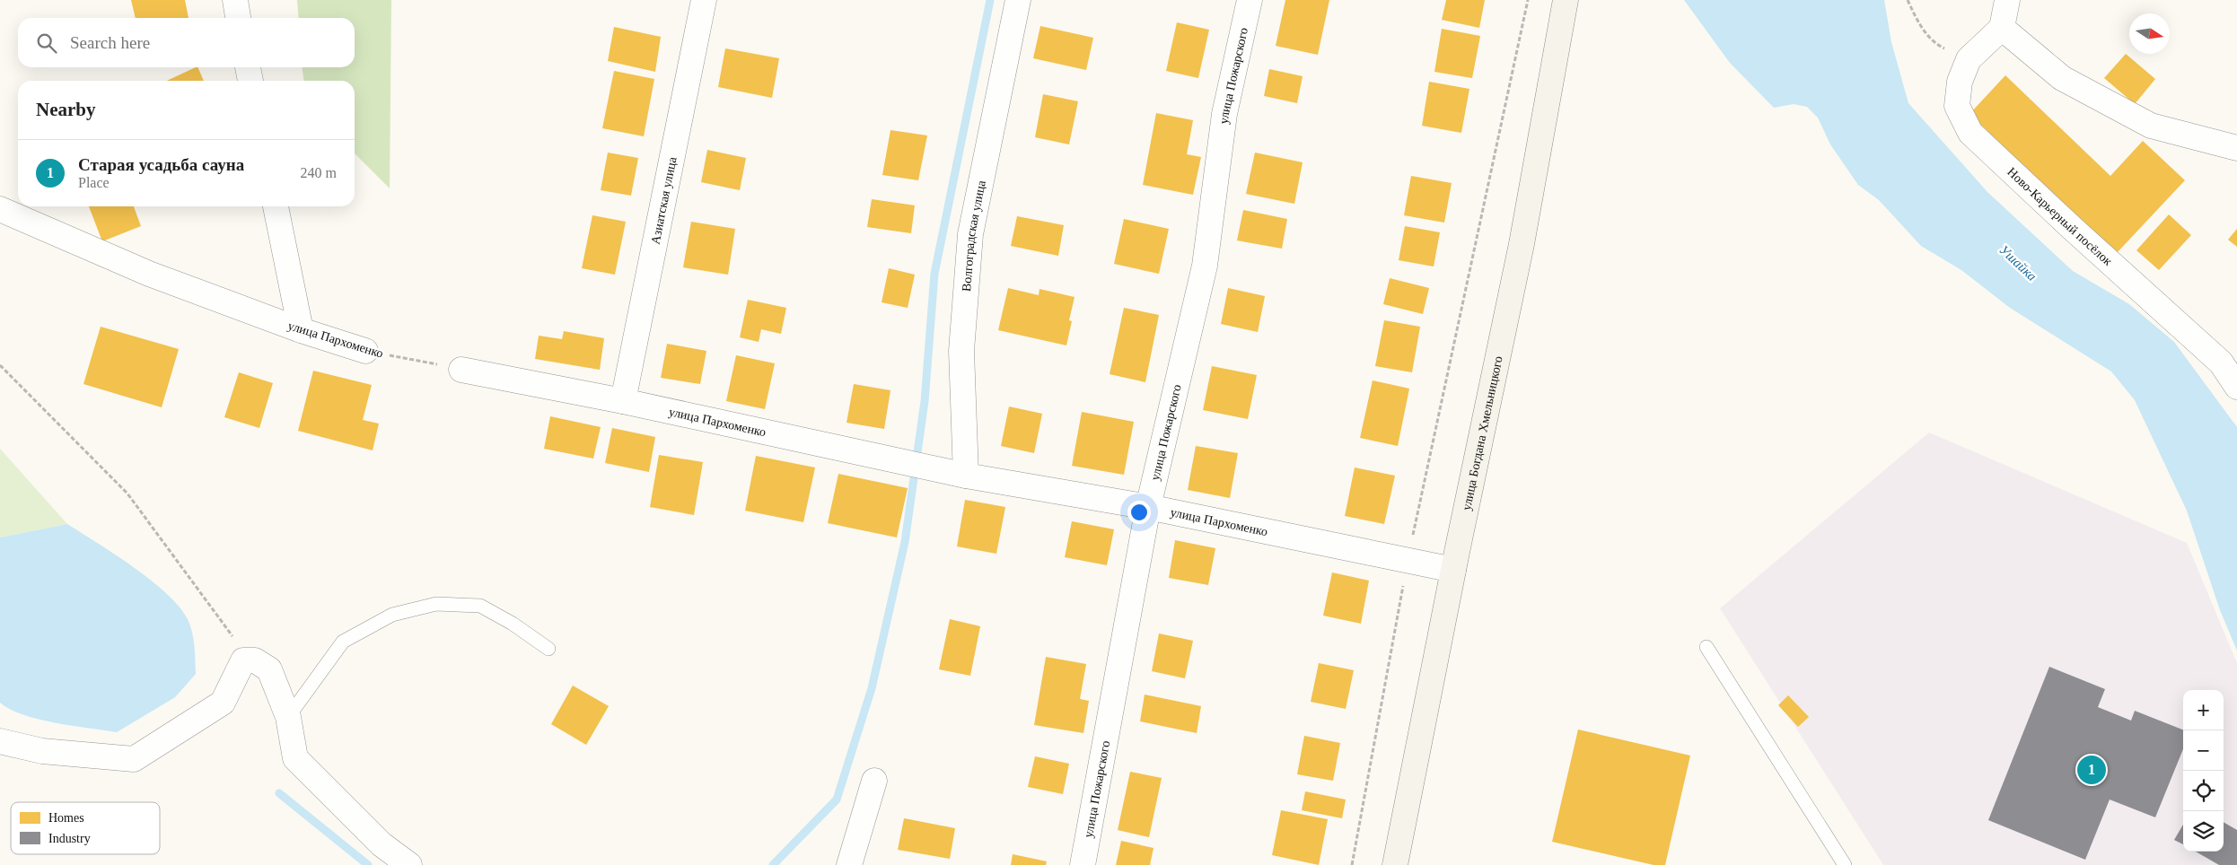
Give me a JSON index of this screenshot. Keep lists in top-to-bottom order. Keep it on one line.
{"streets":{"street":["улица Пожарского","Азиатская улица","Ново-Карьерный посёлок","Волгоградская улица","улица Пархоменко","улица Богдана Хмельницкого"]},"crossings":[["улица Пожарского","улица Пархоменко"],["Азиатская улица","улица Пархоменко"],["Волгоградская улица","улица Пархоменко"],["улица Пархоменко","улица Богдана Хмельницкого"]],"water":["Ушайка"],"legend":["Homes","Industry"],"north":"right","page":{"search":"Search here","heading":"Nearby","list":[{"mark":"1","name":"Старая усадьба сауна","note":"Place","value":"240 m"}],"map_buttons":["+","−"],"pins":"1"}}
